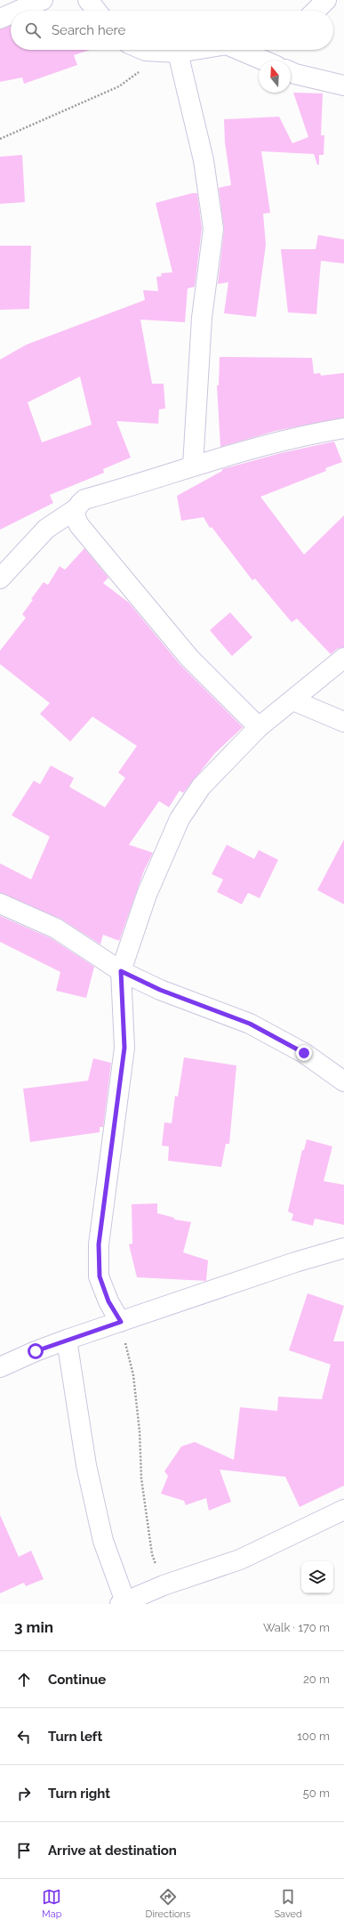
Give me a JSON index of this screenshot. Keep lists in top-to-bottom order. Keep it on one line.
{"north":"top","page":{"search":"Search here","heading":["3 min","Walk · 170 m"],"list":[["Continue","20 m"],["Turn left","100 m"],["Turn right","50 m"],"Arrive at destination"],"nav":["Map","Directions","Saved"]}}
